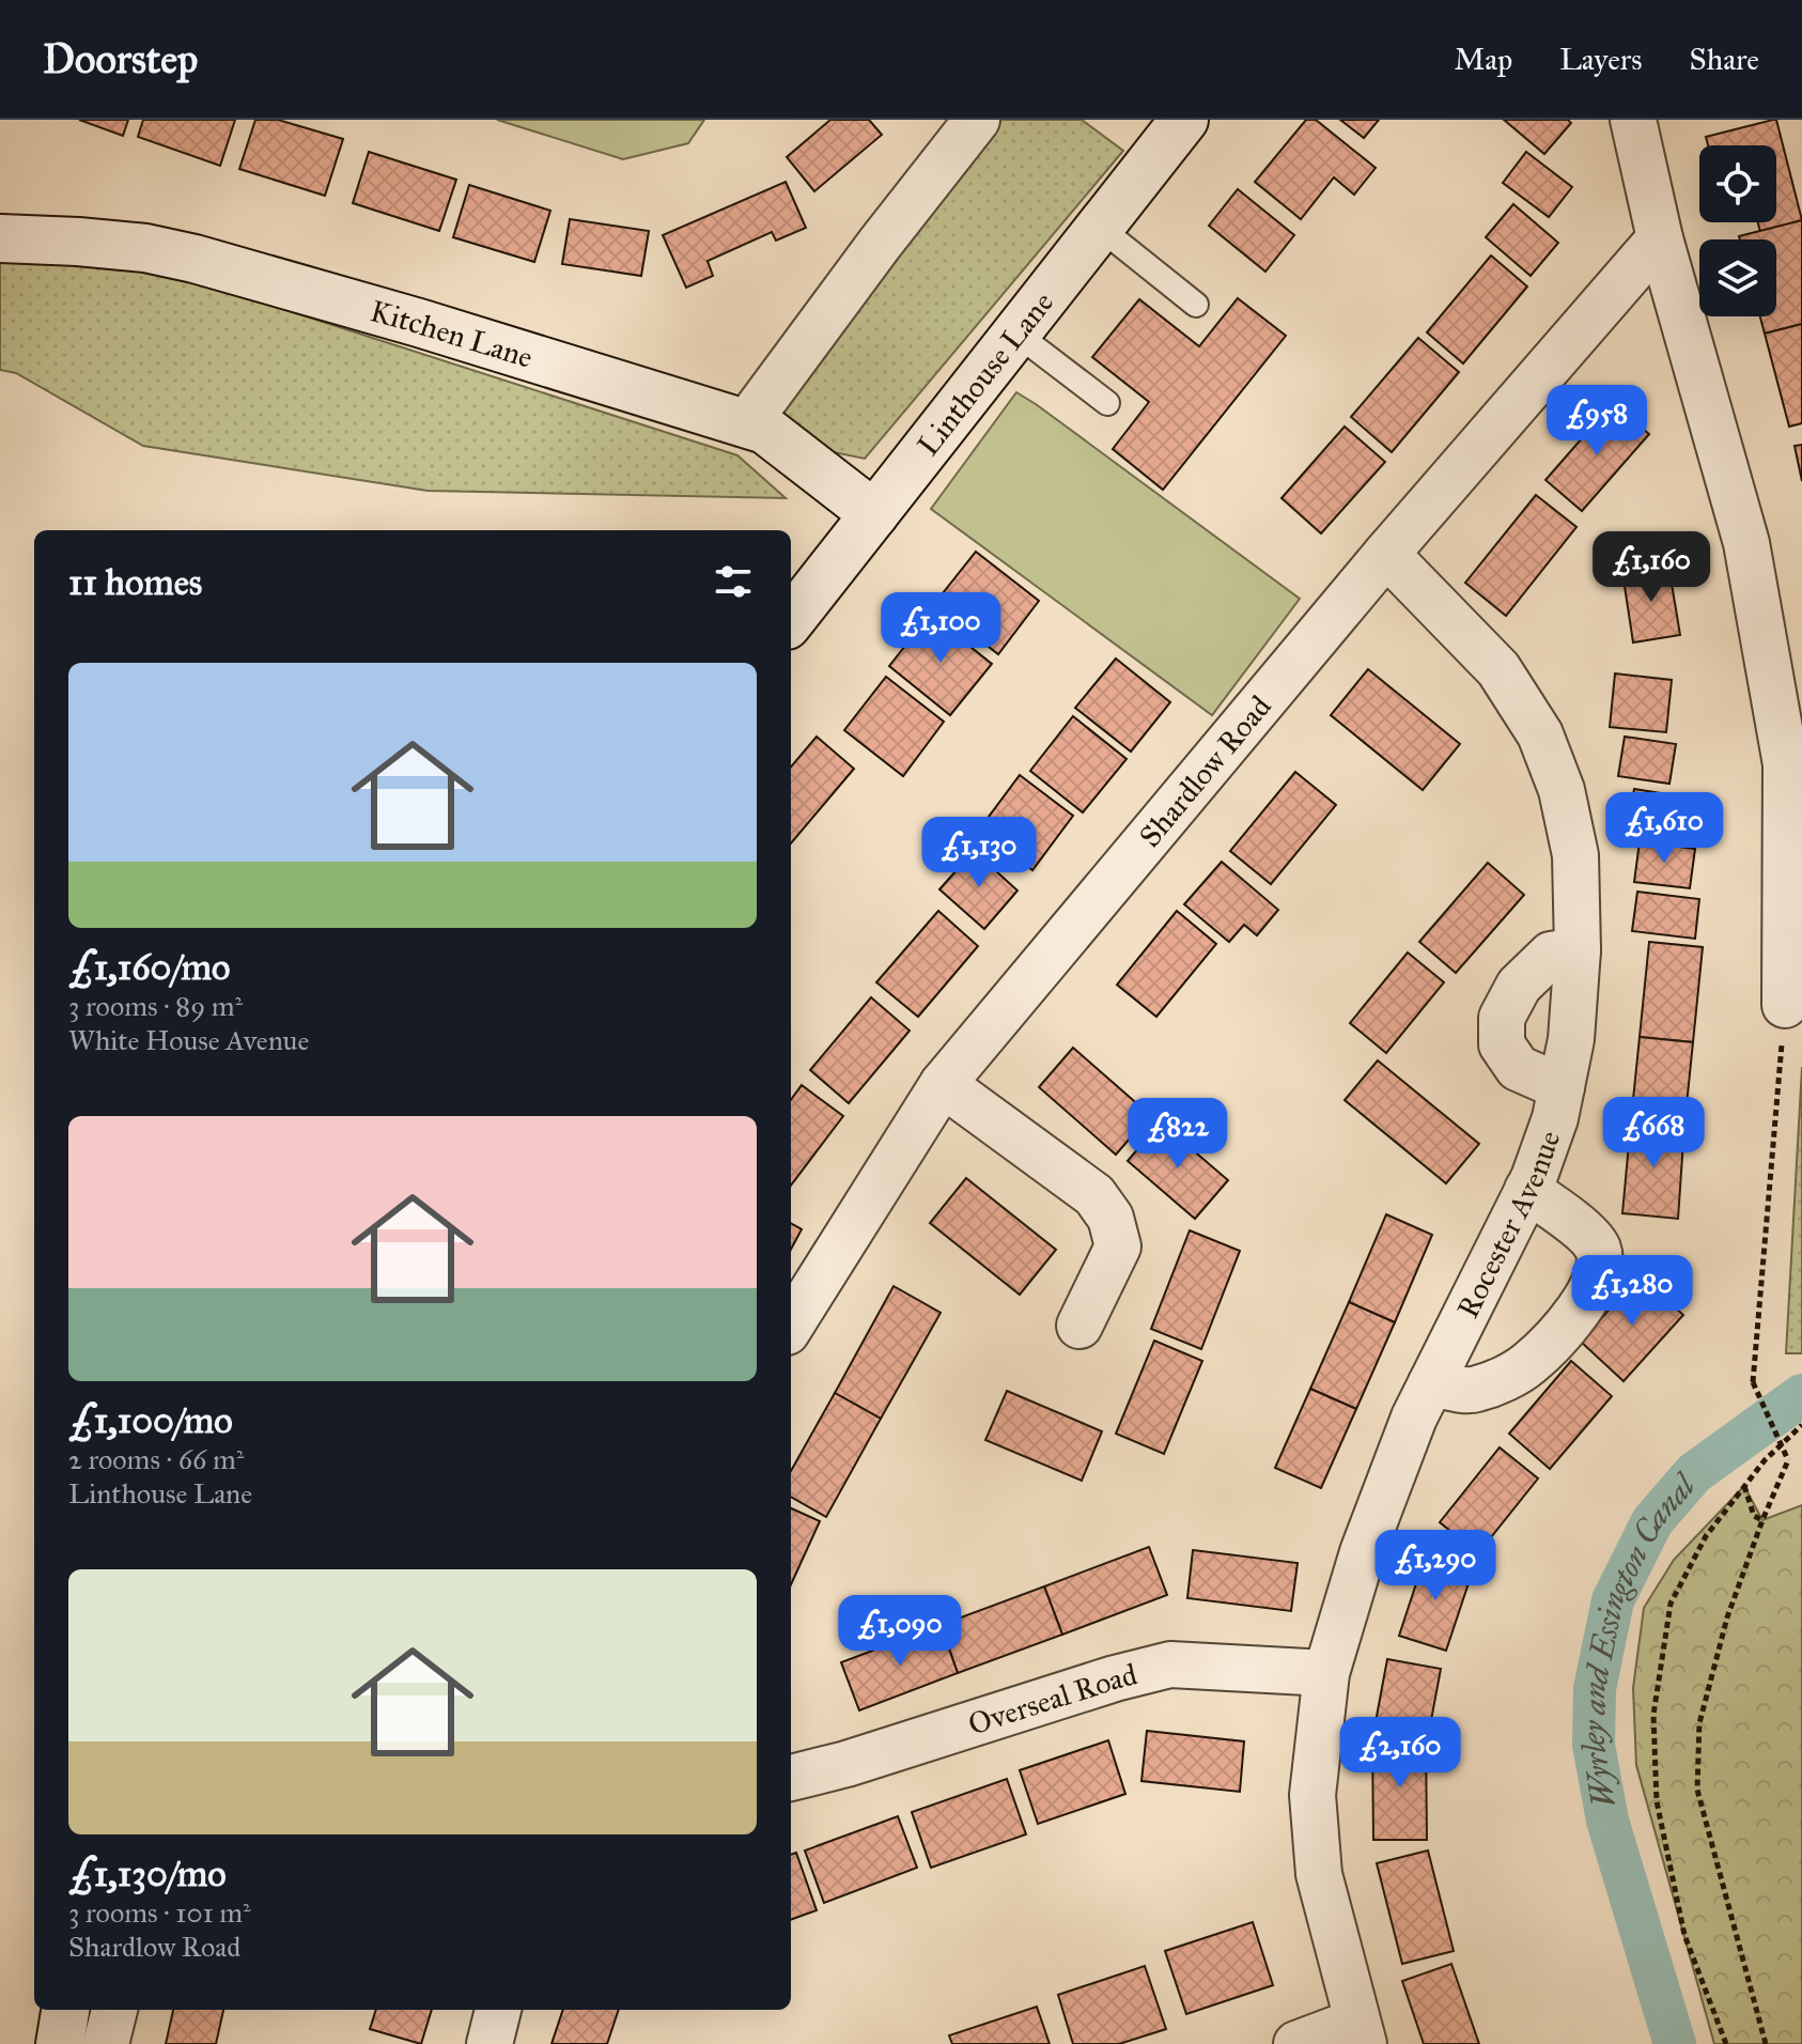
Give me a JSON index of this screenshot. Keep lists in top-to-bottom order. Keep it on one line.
{"streets":{"street":["Kitchen Lane","Linthouse Lane","Shardlow Road","Rocester Avenue","Overseal Road"]},"crossings":[["Kitchen Lane","Linthouse Lane"],["Shardlow Road","Rocester Avenue"],["Rocester Avenue","Overseal Road"]],"water":["Wyrley and Essington Canal"],"page":{"header":"Doorstep","nav":["Map","Layers","Share"],"price":["£958","£1,160","£1,100","£1,610","£1,130","£668","£822","£1,280","£1,290","£1,090","£2,160"],"heading":"11 homes","list":[{"name":"£1,160/mo","note":"3 rooms · 89 m² · White House Avenue"},{"name":"£1,100/mo","note":"2 rooms · 66 m² · Linthouse Lane"},{"name":"£1,130/mo","note":"3 rooms · 101 m² · Shardlow Road"}]}}
